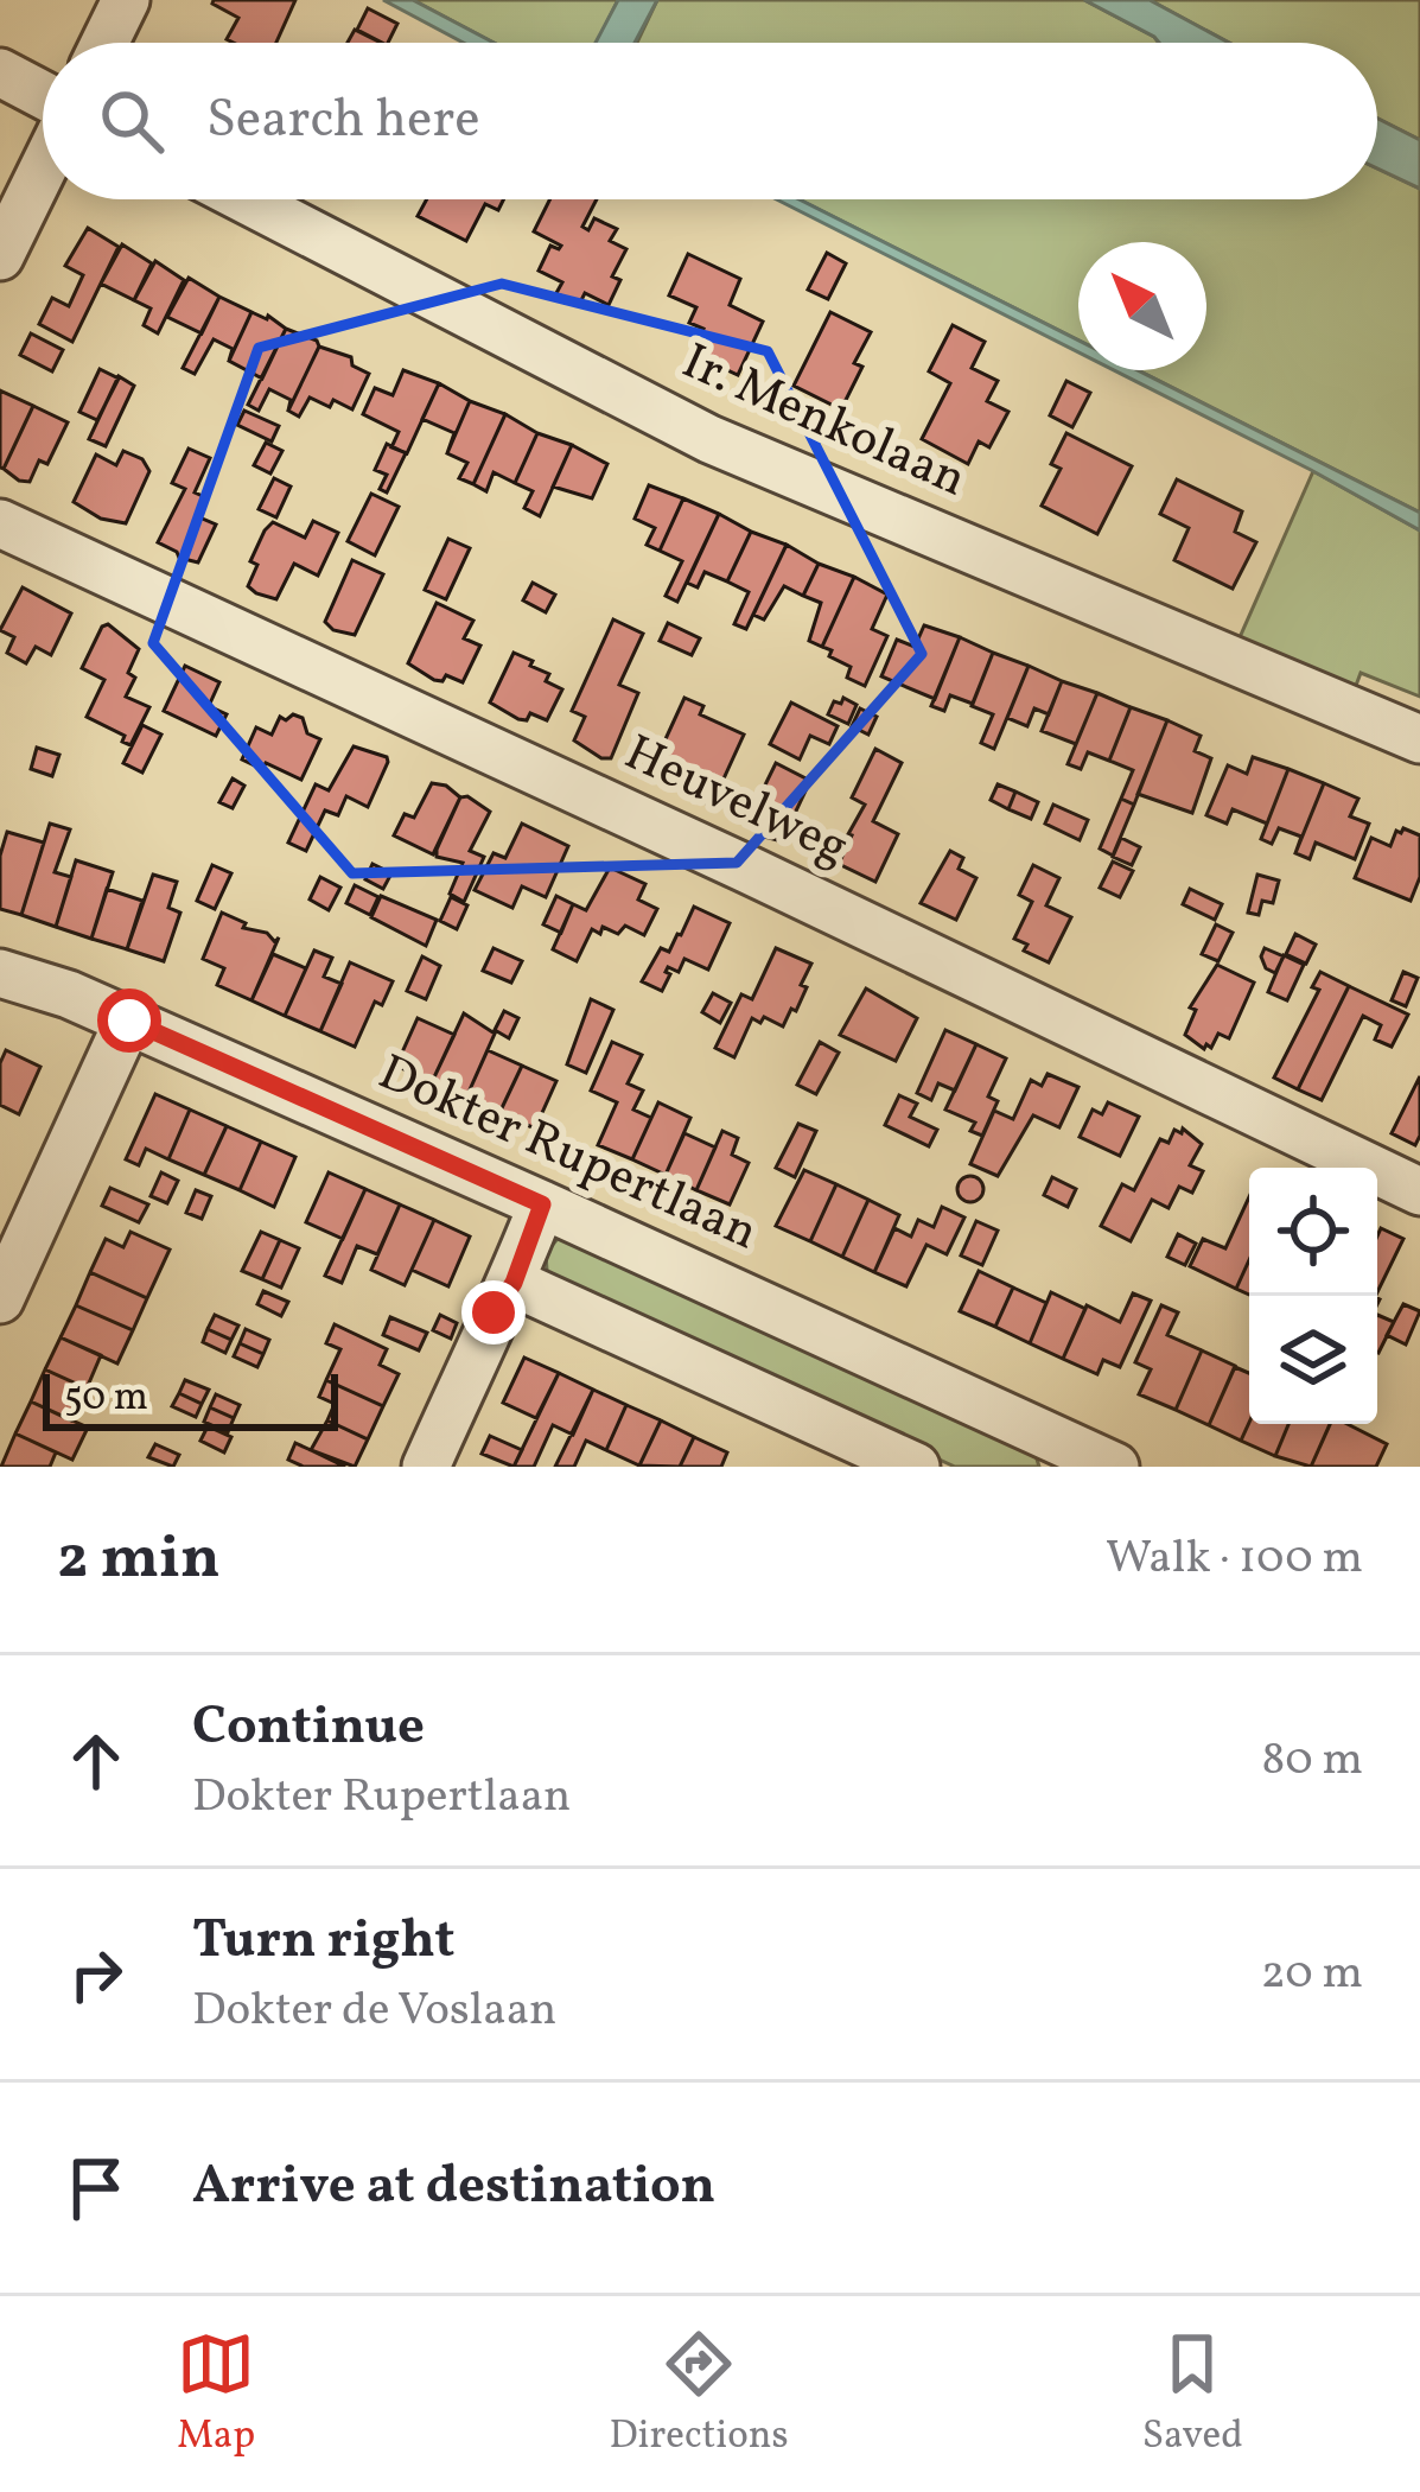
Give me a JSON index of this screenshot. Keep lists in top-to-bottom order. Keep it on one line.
{"streets":{"street":["Ir. Menkolaan","Heuvelweg","Dokter Rupertlaan"]},"scale_bar":"50 m","north":"top left","page":{"search":"Search here","scale":"50 m","heading":["2 min","Walk · 100 m"],"list":[["Continue","Dokter Rupertlaan","80 m"],["Turn right","Dokter de Voslaan","20 m"],"Arrive at destination"],"nav":["Map","Directions","Saved"]}}
